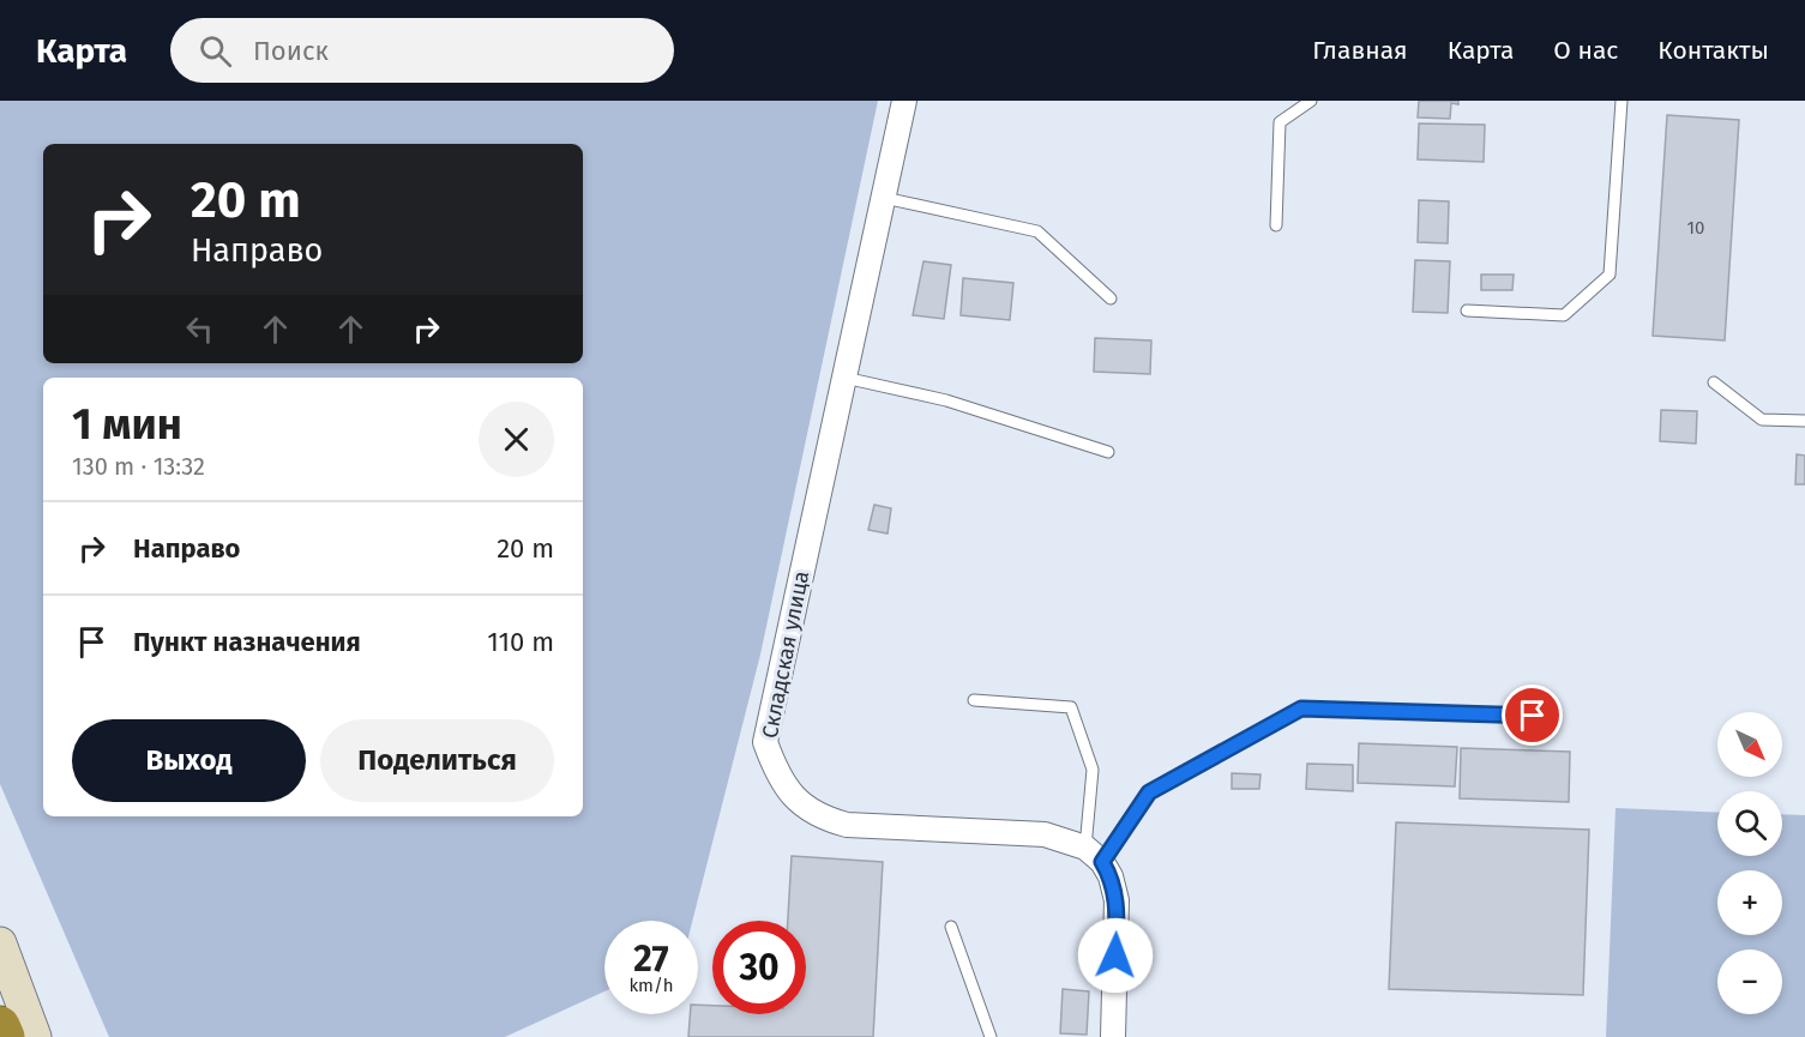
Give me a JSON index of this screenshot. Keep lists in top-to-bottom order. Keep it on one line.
{"streets":{"street":["Складская улица"]},"house_numbers":["10"],"north":"bottom right","page":{"header":"Карта","search":"Поиск","nav":["Главная","Карта","О нас","Контакты"],"turn":["20 m","Направо"],"heading":["1 мин","130 m · 13:32"],"list":[{"name":"Направо","value":"20 m"},{"name":"Пункт назначения","value":"110 m"}],"buttons":["Выход","Поделиться"],"map_buttons":["+","−"],"speed":"27 km/h","limit":"30"}}
